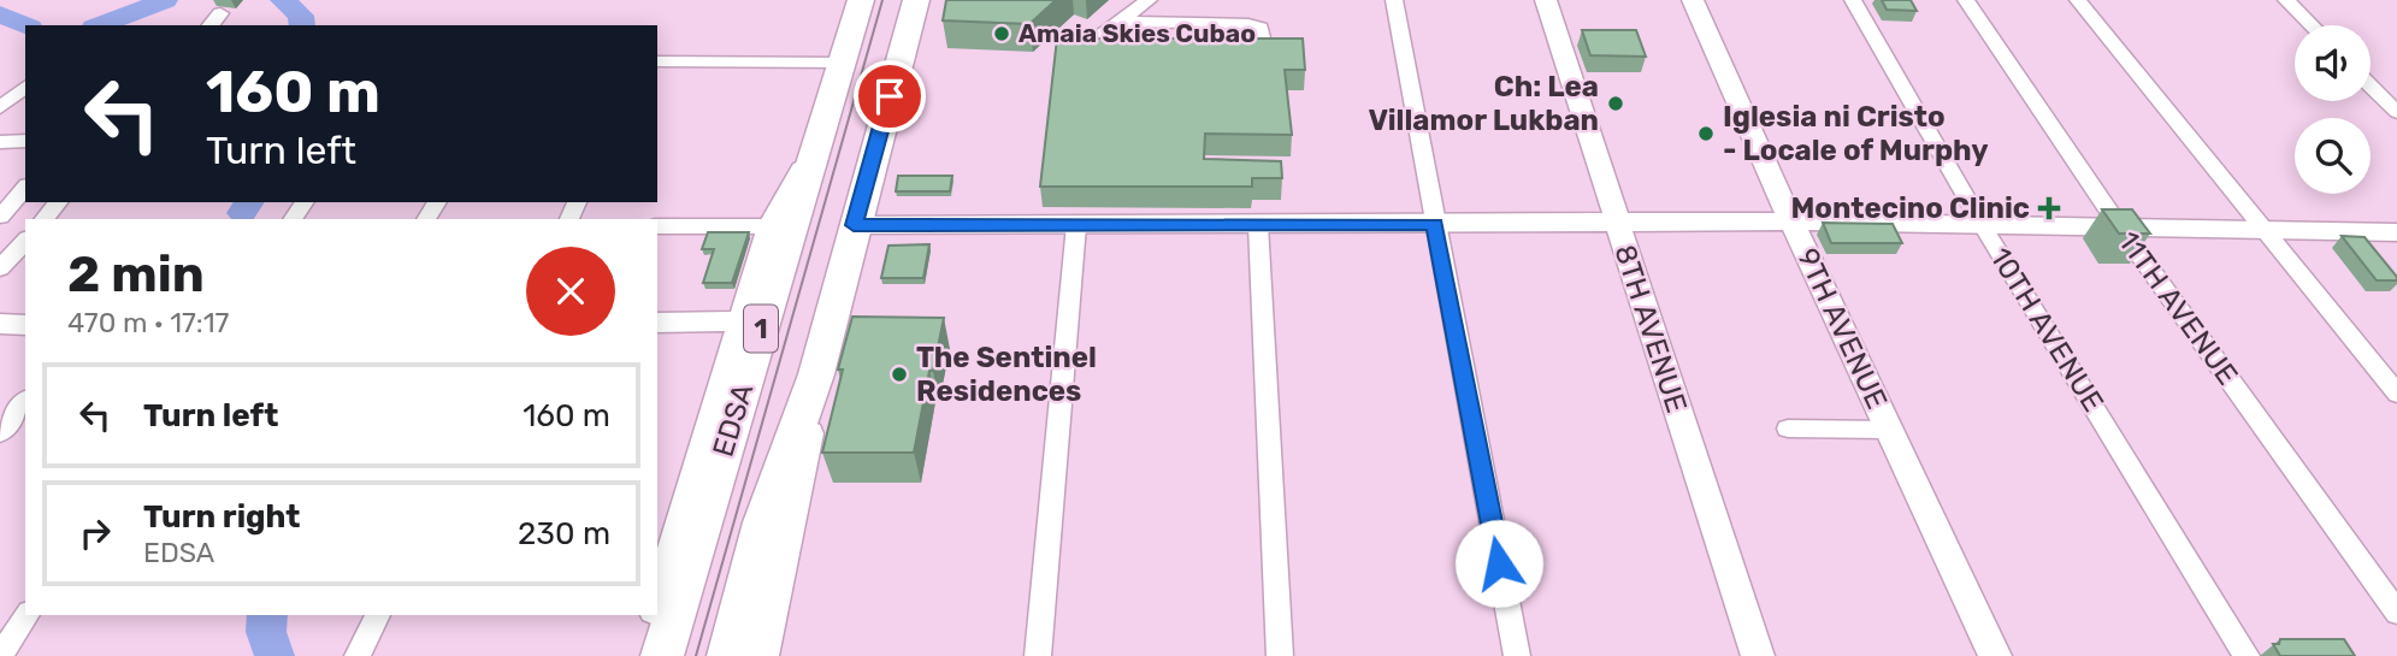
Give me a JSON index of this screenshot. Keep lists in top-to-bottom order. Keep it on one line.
{"streets":{"highway":["1","EDSA"],"street":["11TH AVENUE","8TH AVENUE","9TH AVENUE","10TH AVENUE"]},"places":{"other":["Amaia Skies Cubao","Ch: Lea Villamor Lukban","Iglesia ni Cristo - Locale of Murphy","The Sentinel Residences"],"health":["Montecino Clinic"]},"page":{"turn":["160 m","Turn left"],"heading":["2 min","470 m · 17:17"],"list":[{"name":"Turn left","value":"160 m"},{"name":"Turn right","note":"EDSA","value":"230 m"}]}}
